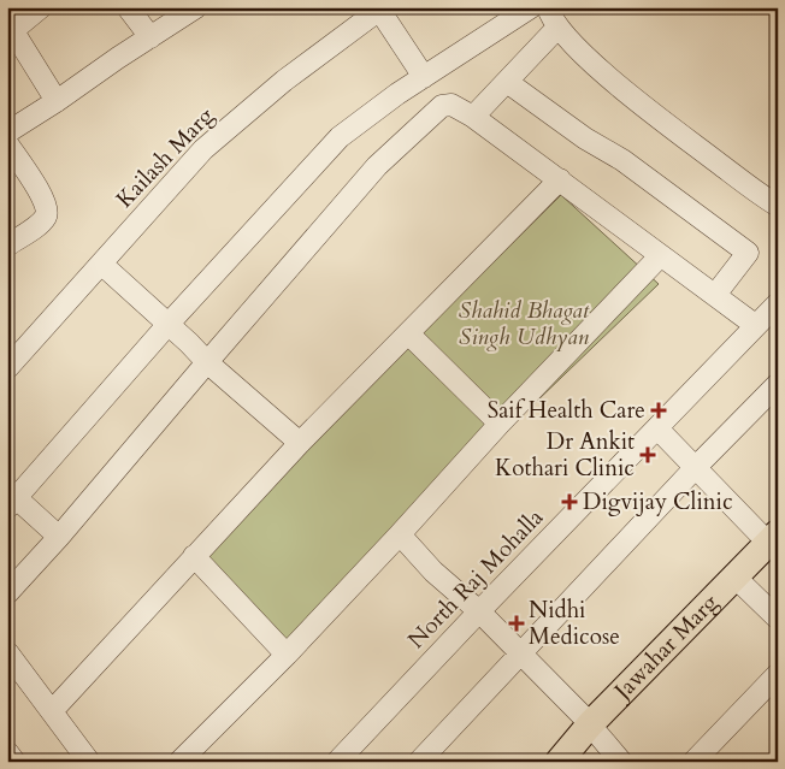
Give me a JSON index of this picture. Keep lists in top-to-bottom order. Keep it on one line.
{"streets":{"main road":["Jawahar Marg"],"street":["Kailash Marg","North Raj Mohalla"]},"parks":["Shahid Bhagat Singh Udhyan"],"places":{"health":["Saif Health Care","Dr Ankit Kothari Clinic","Digvijay Clinic","Nidhi Medicose"]}}
